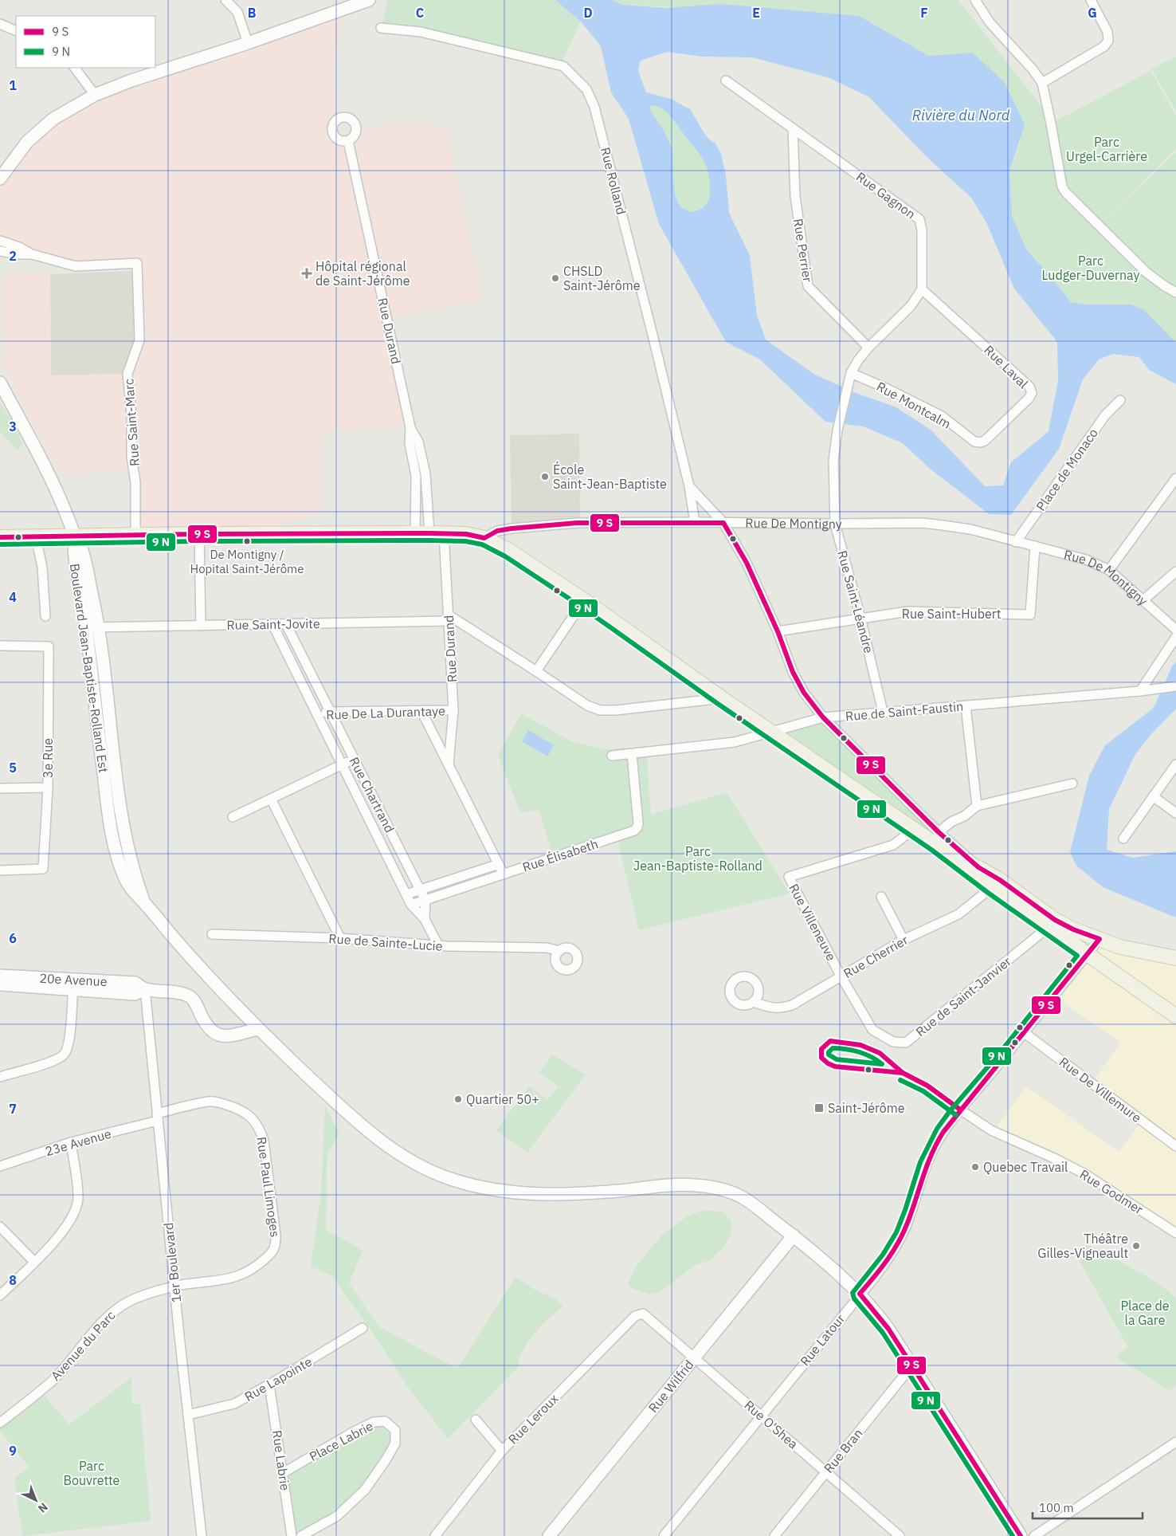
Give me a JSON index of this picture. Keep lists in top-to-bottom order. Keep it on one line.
{"streets":{"street":["Rue Rolland","Rue Gagnon","Rue Perrier","Rue Durand","Rue Laval","Rue Montcalm","Rue Saint-Marc","Place de Monaco","Rue De Montigny","Rue Saint-Léandre","Rue Saint-Hubert","Rue Saint-Jovite","Boulevard Jean-Baptiste-Rolland Est","Rue de Saint-Faustin","Rue De La Durantaye","3e Rue","Rue Chartrand","Rue Élisabeth","Rue Villeneuve","Rue de Sainte-Lucie","Rue Cherrier","20e Avenue","Rue de Saint-Janvier","Rue De Villemure","23e Avenue","Rue Paul Limoges","Rue Godmer","1er Boulevard","Rue Latour","Avenue du Parc","Rue Lapointe","Rue Wilfrid","Rue Leroux","Rue O'Shea","Place Labrie","Rue Bran","Rue Labrie"]},"crossings":[["Rue Rolland","Rue De Montigny"],["Rue Rolland","Rue Saint-Hubert"],["Rue Rolland","Rue de Saint-Faustin"],["Rue Gagnon","Rue Perrier"],["Rue Gagnon","Rue Laval"],["Rue Durand","Rue Saint-Jovite"],["Rue Durand","Rue De La Durantaye"],["Rue Laval","Rue Montcalm"],["Rue Montcalm","Rue Saint-Léandre"],["Place de Monaco","Rue De Montigny"],["Rue De Montigny","Rue Saint-Léandre"],["Rue De Montigny","Rue Saint-Hubert"],["Rue Saint-Léandre","Rue Saint-Hubert"],["Rue Saint-Léandre","Rue de Saint-Faustin"],["Rue Saint-Jovite","Boulevard Jean-Baptiste-Rolland Est"],["Rue Saint-Jovite","Rue Chartrand"],["Boulevard Jean-Baptiste-Rolland Est","Rue Latour"],["Boulevard Jean-Baptiste-Rolland Est","Rue Wilfrid"],["Boulevard Jean-Baptiste-Rolland Est","Rue Bran"],["Rue de Saint-Faustin","Rue Élisabeth"],["Rue De La Durantaye","Rue Chartrand"],["Rue Chartrand","Rue Élisabeth"],["Rue Chartrand","Rue de Sainte-Lucie"],["Rue Villeneuve","Rue Cherrier"],["Rue Villeneuve","Rue de Saint-Janvier"],["20e Avenue","1er Boulevard"],["Rue De Villemure","Rue Latour"],["23e Avenue","Rue Paul Limoges"],["23e Avenue","1er Boulevard"],["Rue Paul Limoges","1er Boulevard"],["Rue Paul Limoges","Avenue du Parc"],["Rue Godmer","Rue Latour"],["1er Boulevard","Avenue du Parc"],["1er Boulevard","Rue Lapointe"],["Rue Latour","Rue O'Shea"],["Rue Lapointe","Rue Labrie"],["Rue Wilfrid","Rue O'Shea"],["Rue Leroux","Rue O'Shea"],["Rue O'Shea","Rue Bran"],["Place Labrie","Rue Labrie"]],"water":["Rivière du Nord"],"parks":["Parc Urgel-Carrière","Parc Ludger-Duvernay","Parc Jean-Baptiste-Rolland","Place de la Gare","Parc Bouvrette"],"places":{"health":["Hôpital régional de Saint-Jérôme"],"other":["CHSLD Saint-Jérôme","École Saint-Jean-Baptiste","De Montigny / Hopital Saint-Jérôme","Quartier 50+","Quebec Travail","Théâtre Gilles-Vigneault"],"transit":["Saint-Jérôme"]},"legend":["9 S","9 N"],"scale_bar":"100 m","north":"bottom right","grid":{"columns":["B","C","D","E","F","G"],"rows":["1","2","3","4","5","6","7","8","9"]}}
